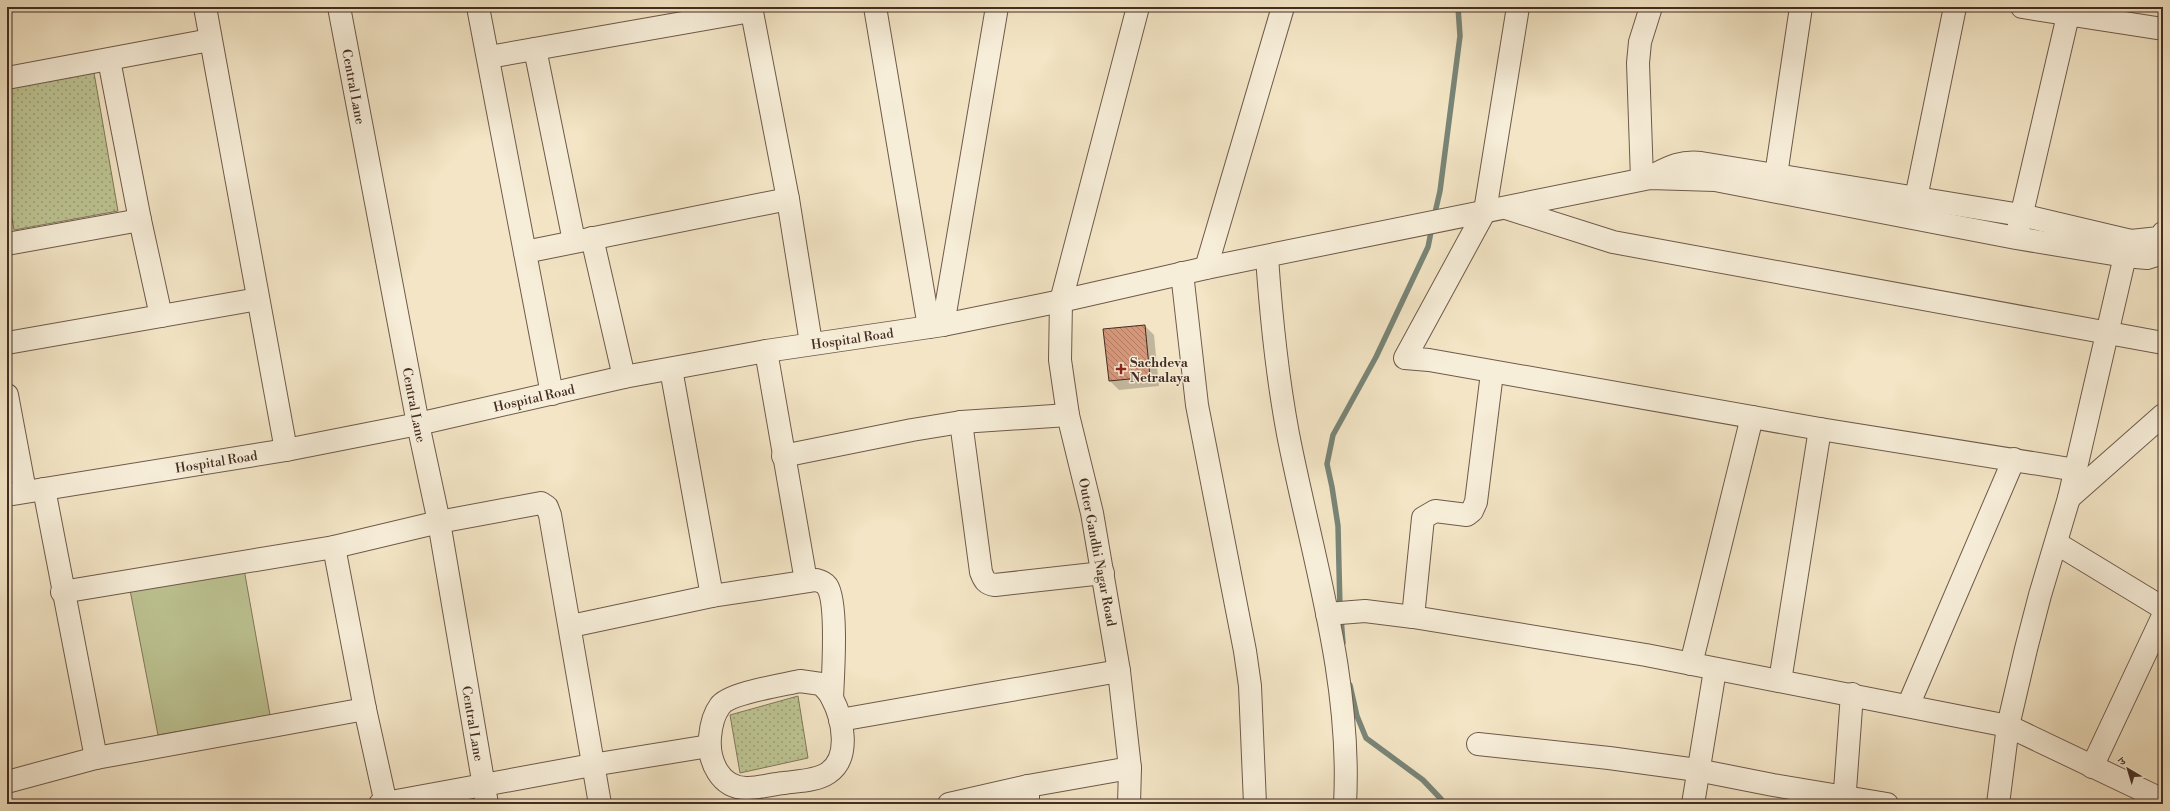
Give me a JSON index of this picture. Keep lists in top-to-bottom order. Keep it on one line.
{"streets":{"street":["Central Lane","Hospital Road","Outer Gandhi Nagar Road"]},"crossings":[["Central Lane","Hospital Road"],["Hospital Road","Outer Gandhi Nagar Road"]],"places":{"health":["Sachdeva Netralaya"]},"north":"top left"}
